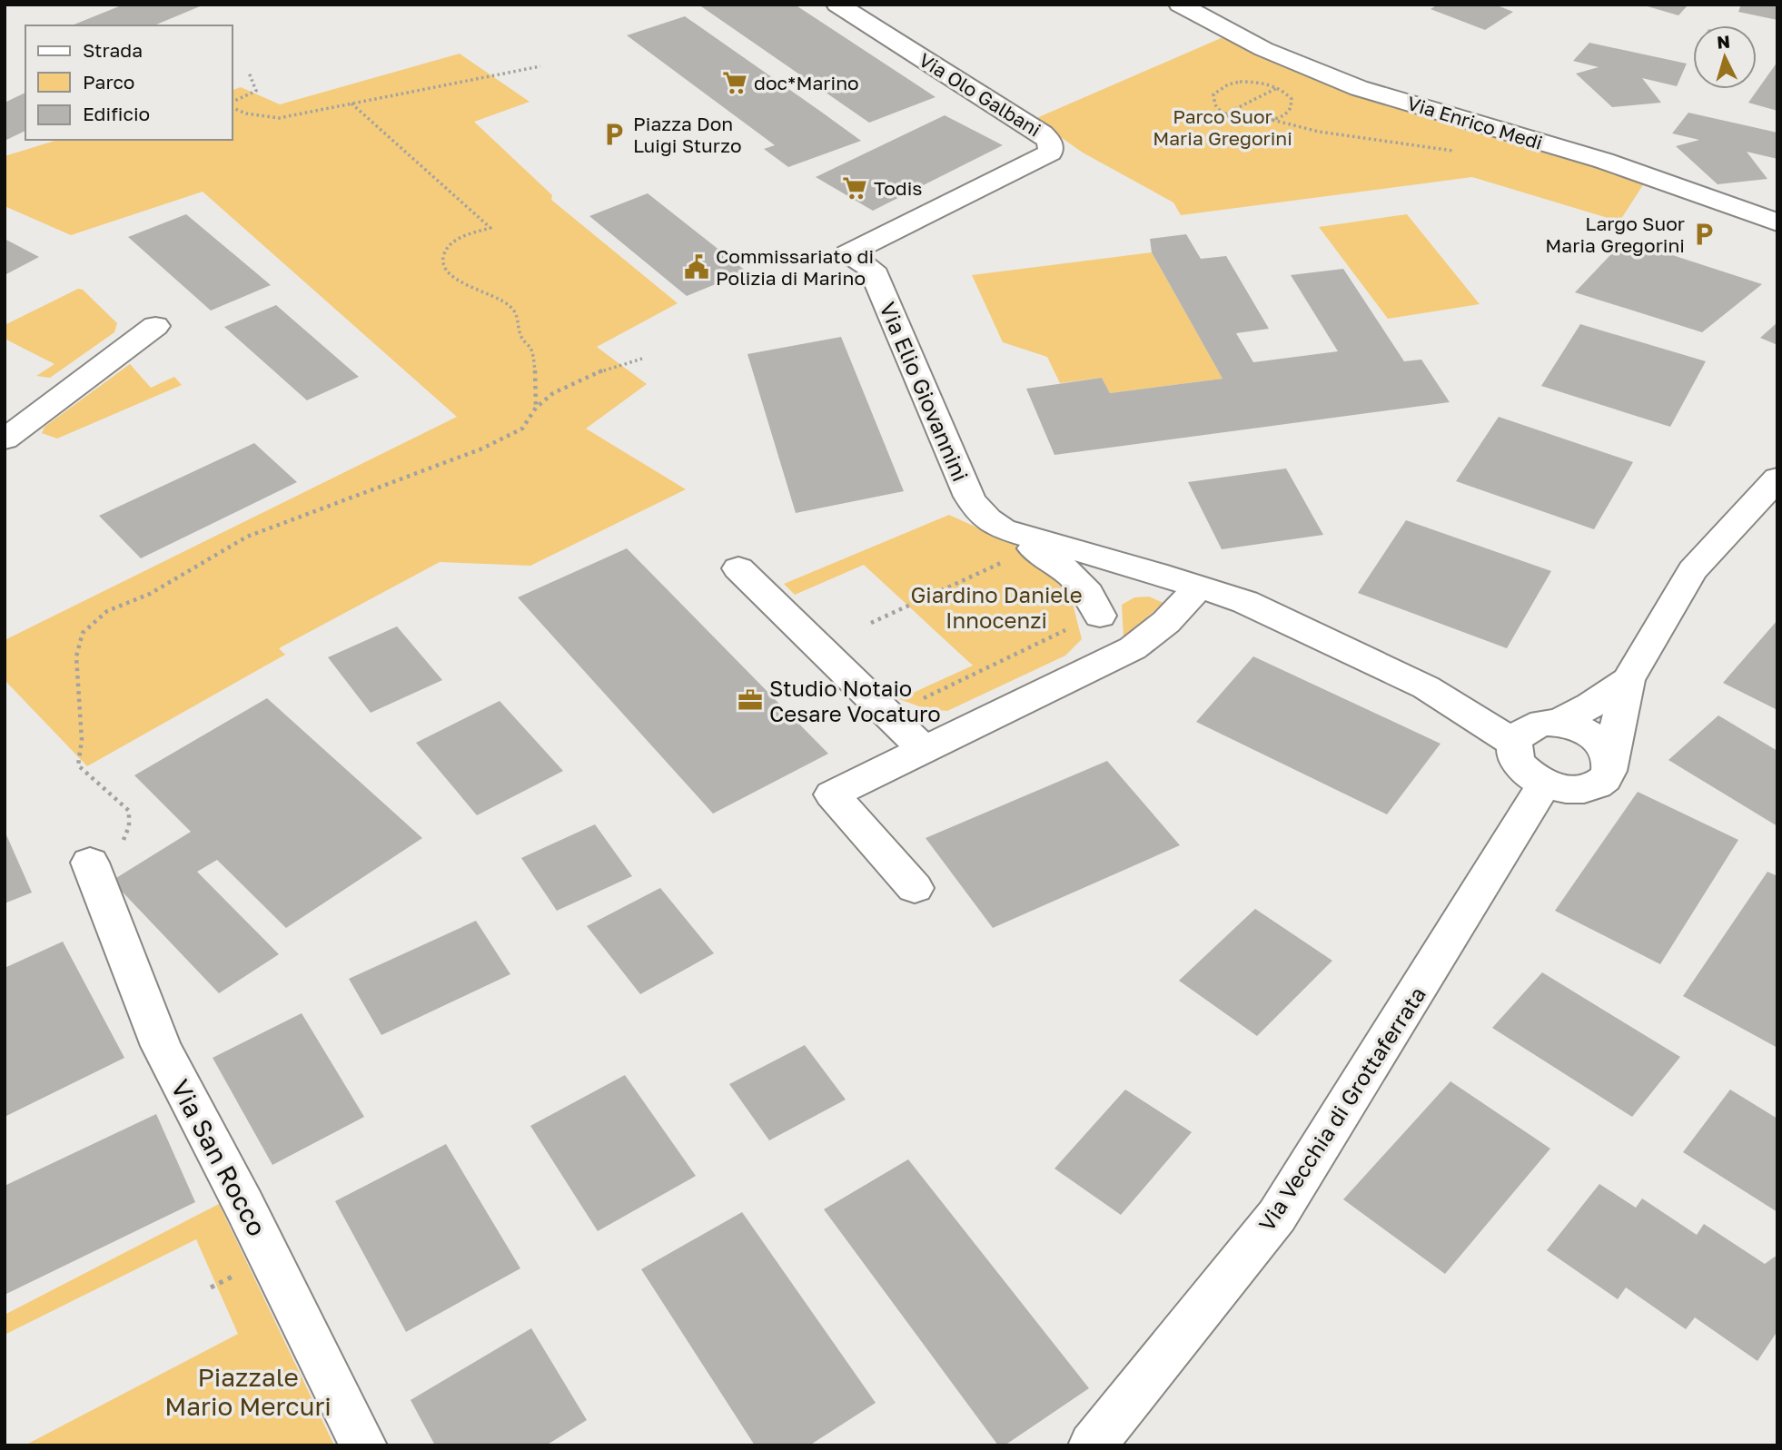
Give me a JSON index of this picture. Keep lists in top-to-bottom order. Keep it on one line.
{"streets":{"street":["Via Olo Galbani","Via Enrico Medi","Via Elio Giovannini","Via Vecchia di Grottaferrata","Via San Rocco"]},"crossings":[["Via Olo Galbani","Via Elio Giovannini"],["Via Elio Giovannini","Via Vecchia di Grottaferrata"]],"parks":["Parco Suor Maria Gregorini","Giardino Daniele Innocenzi","Piazzale Mario Mercuri"],"places":{"supermarket":["doc*Marino","Todis"],"parking":["Piazza Don Luigi Sturzo","Largo Suor Maria Gregorini"],"public building":["Commissariato di Polizia di Marino"],"office":["Studio Notaio Cesare Vocaturo"]},"legend":["Strada","Parco","Edificio"],"north":"top"}
